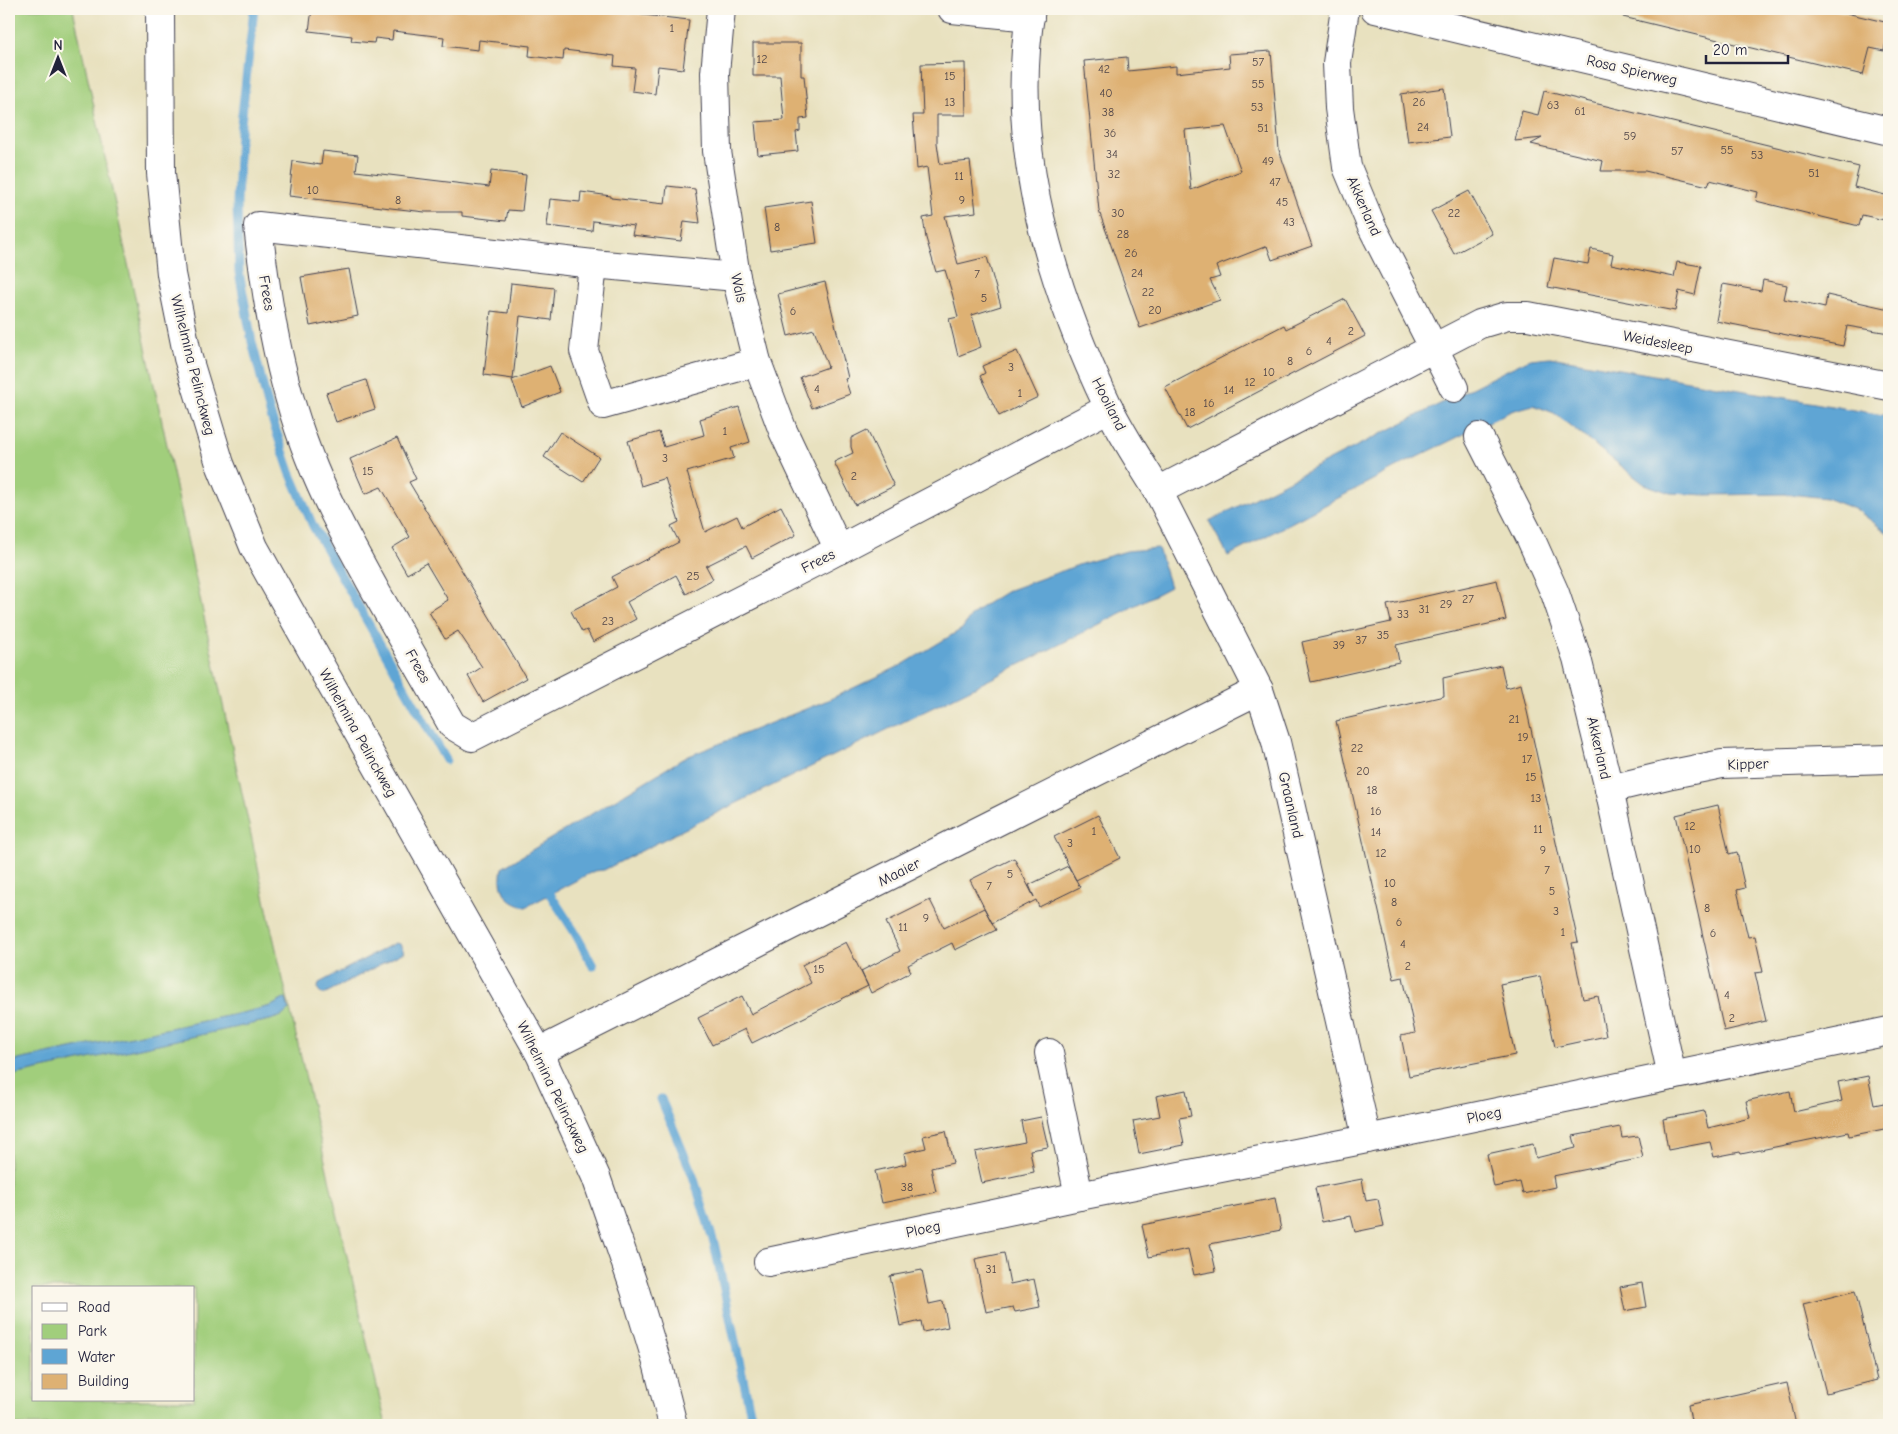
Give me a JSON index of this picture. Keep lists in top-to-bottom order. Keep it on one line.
{"streets":{"street":["Rosa Spierweg","Akkerland","Wals","Frees","Weidesleep","Wilhelmina Pelinckweg","Hooiland","Kipper","Graanland","Maaier","Ploeg"]},"crossings":[["Akkerland","Weidesleep"],["Akkerland","Kipper"],["Akkerland","Ploeg"],["Wals","Frees"],["Frees","Hooiland"],["Wilhelmina Pelinckweg","Maaier"],["Hooiland","Graanland"],["Graanland","Maaier"],["Graanland","Ploeg"]],"house_numbers":["1","12","57","42","15","55","40","13","26","63","53","61","38","24","51","36","59","55","57","34","53","49","51","32","11","47","10","8","9","45","30","22","43","8","28","26","24","7","22","5","20","6","2","4","6","8","3","10","12","4","14","1","16","18","1","3","15","2","25","27","29","31","33","23","35","37","39","21","19","22","17","20","15","18","13","16","12","11","1","14","3","10","9","12","7","5","10","7","5","8","8","3","9","6","11","1","6","4","2","15","4","2","38","31"],"legend":["Road","Park","Water","Building"],"scale_bar":"20 m","north":"top"}
